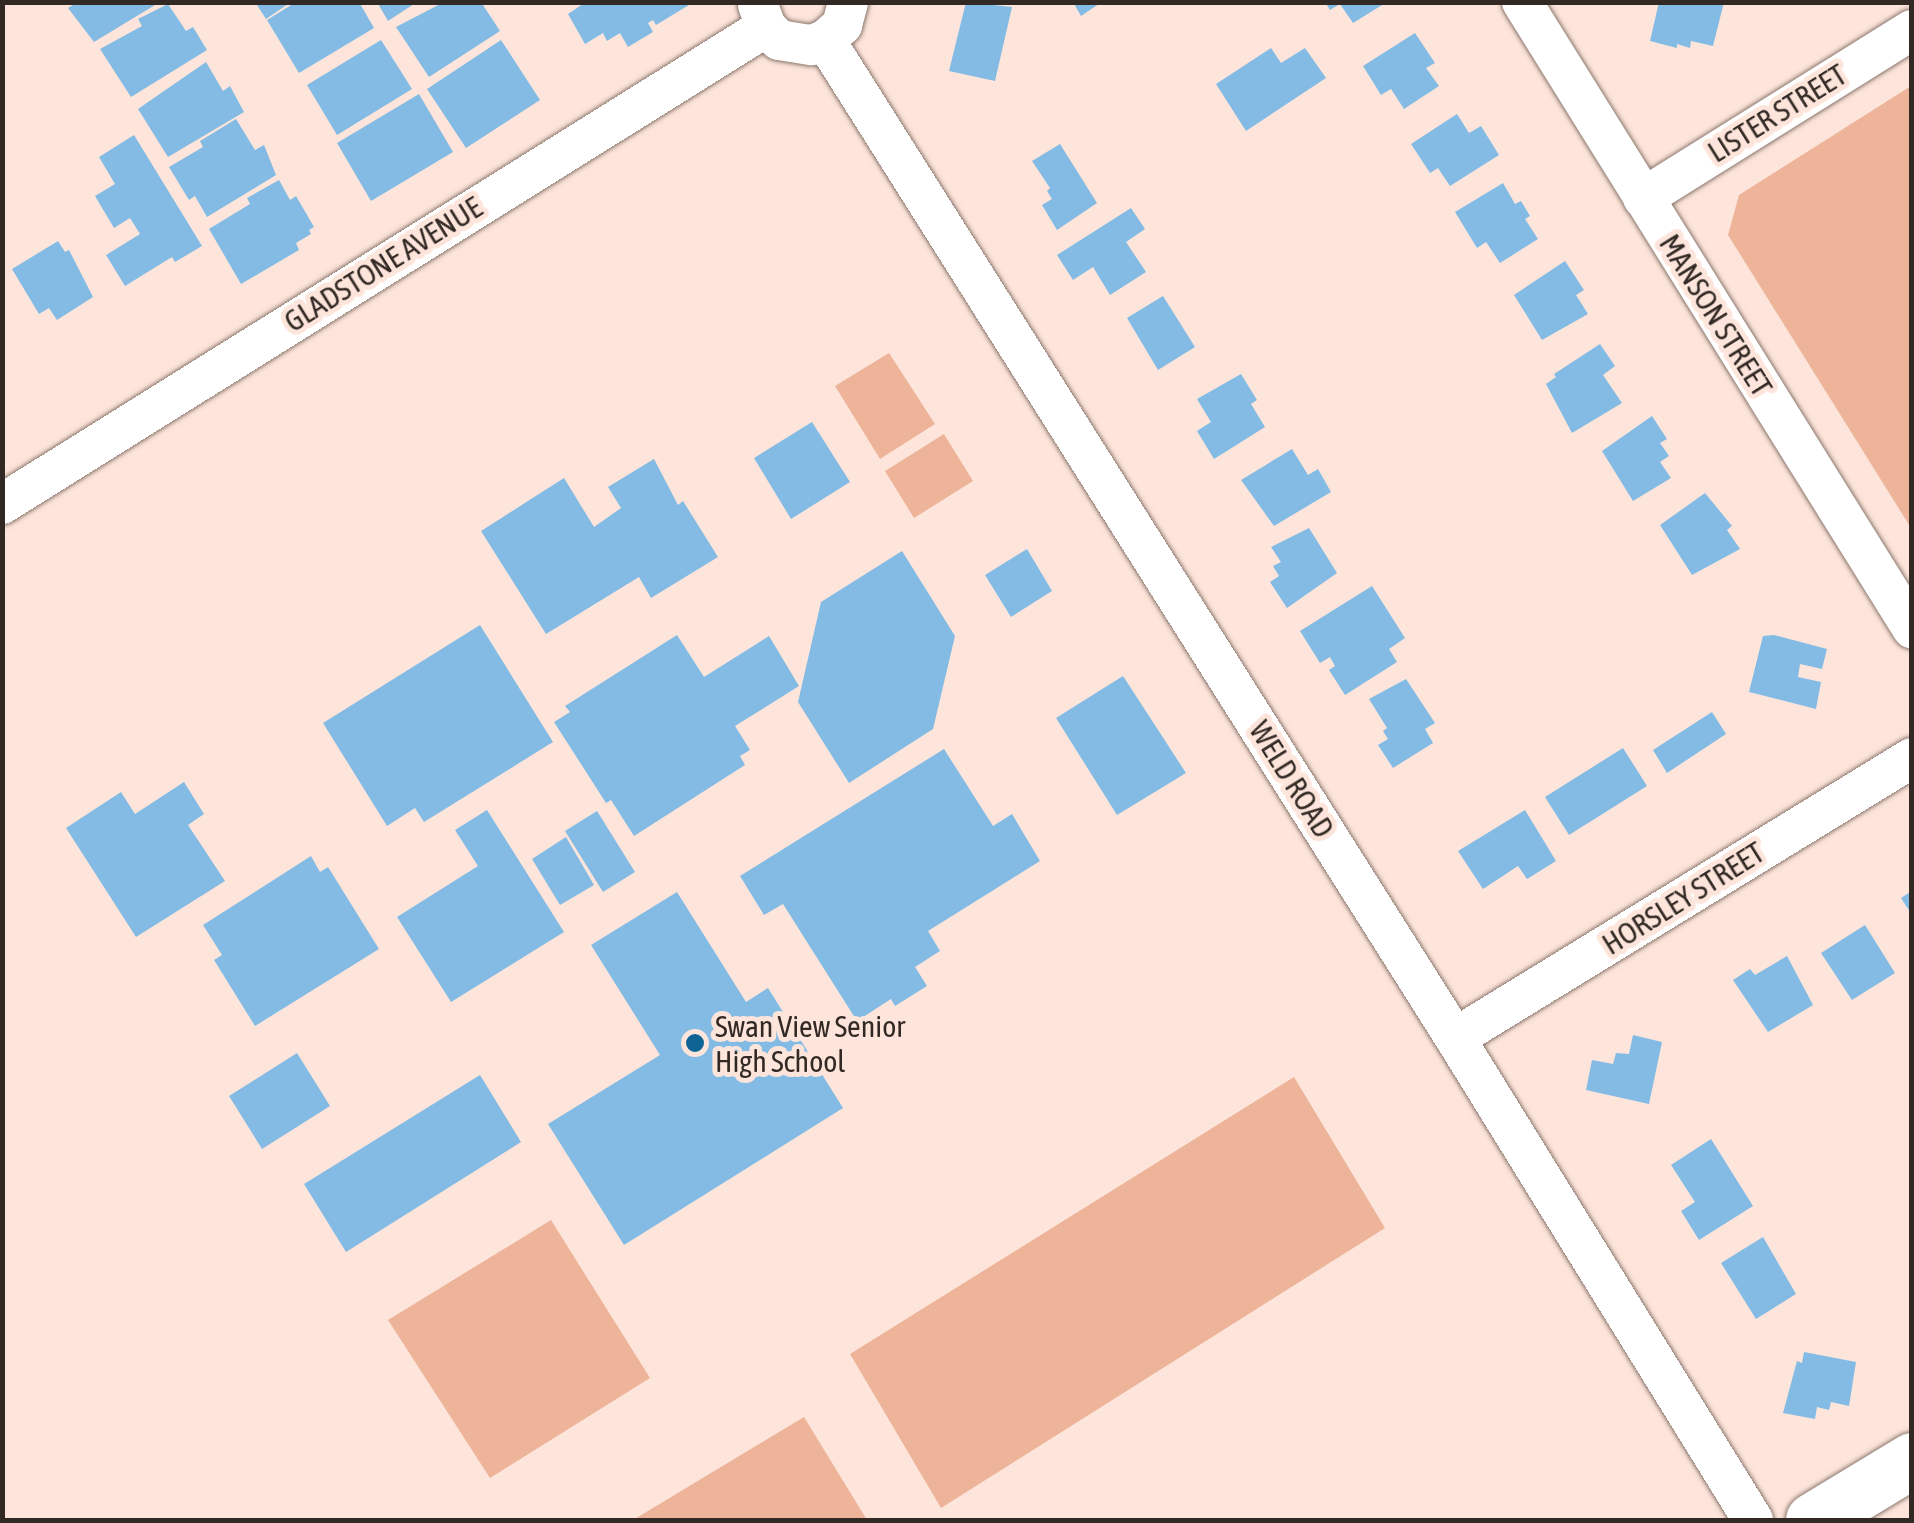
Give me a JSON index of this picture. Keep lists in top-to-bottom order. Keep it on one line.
{"streets":{"street":["LISTER STREET","GLADSTONE AVENUE","MANSON STREET","WELD ROAD","HORSLEY STREET"]},"crossings":[["LISTER STREET","MANSON STREET"],["GLADSTONE AVENUE","WELD ROAD"],["WELD ROAD","HORSLEY STREET"]],"places":["Swan View Senior High School"]}
